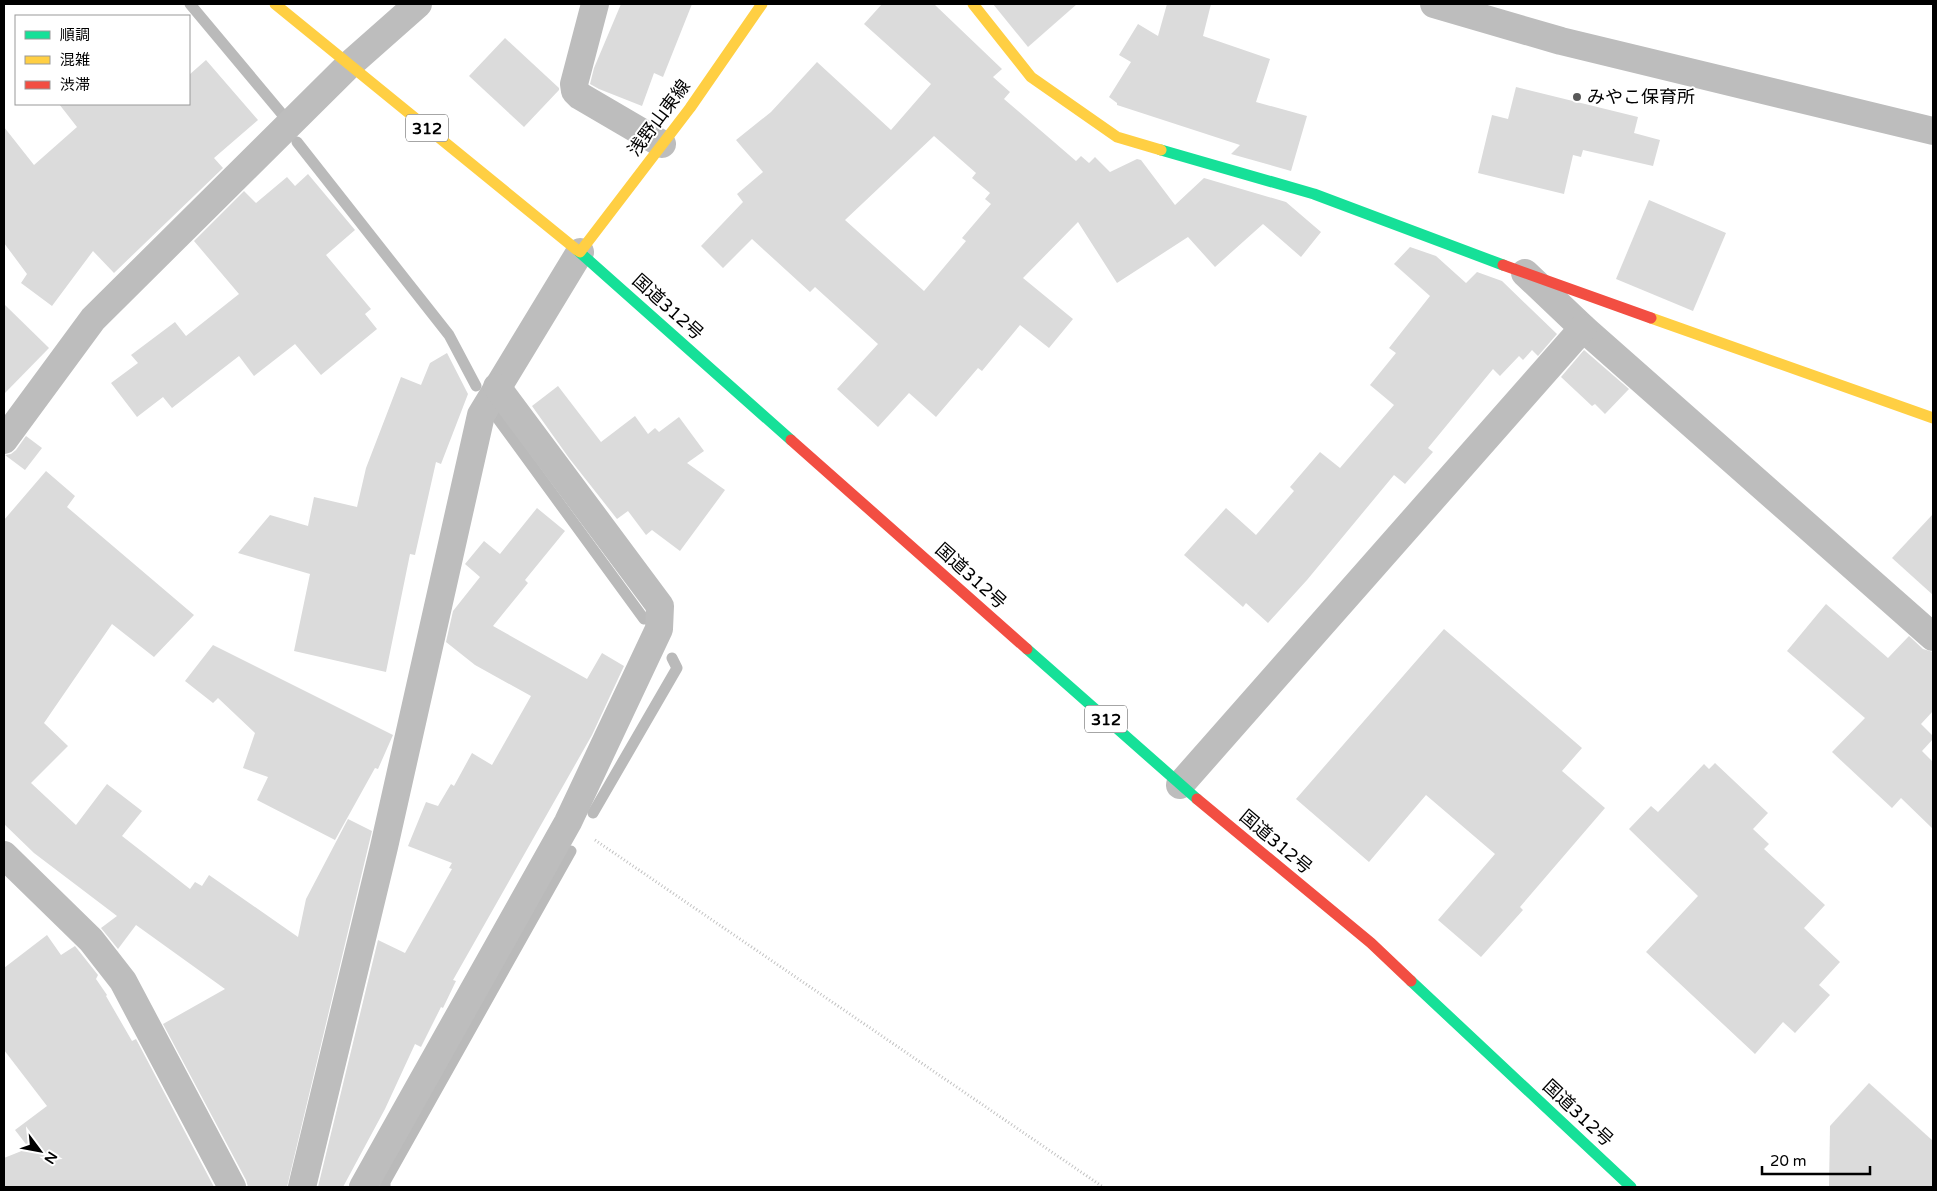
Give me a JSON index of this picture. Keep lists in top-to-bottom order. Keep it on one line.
{"streets":{"main road":["浅野山東線","312","国道312号"]},"crossings":[["浅野山東線","国道312号"]],"places":["みやこ保育所"],"legend":["順調","混雑","渋滞"],"scale_bar":"20 m","north":"bottom right"}
